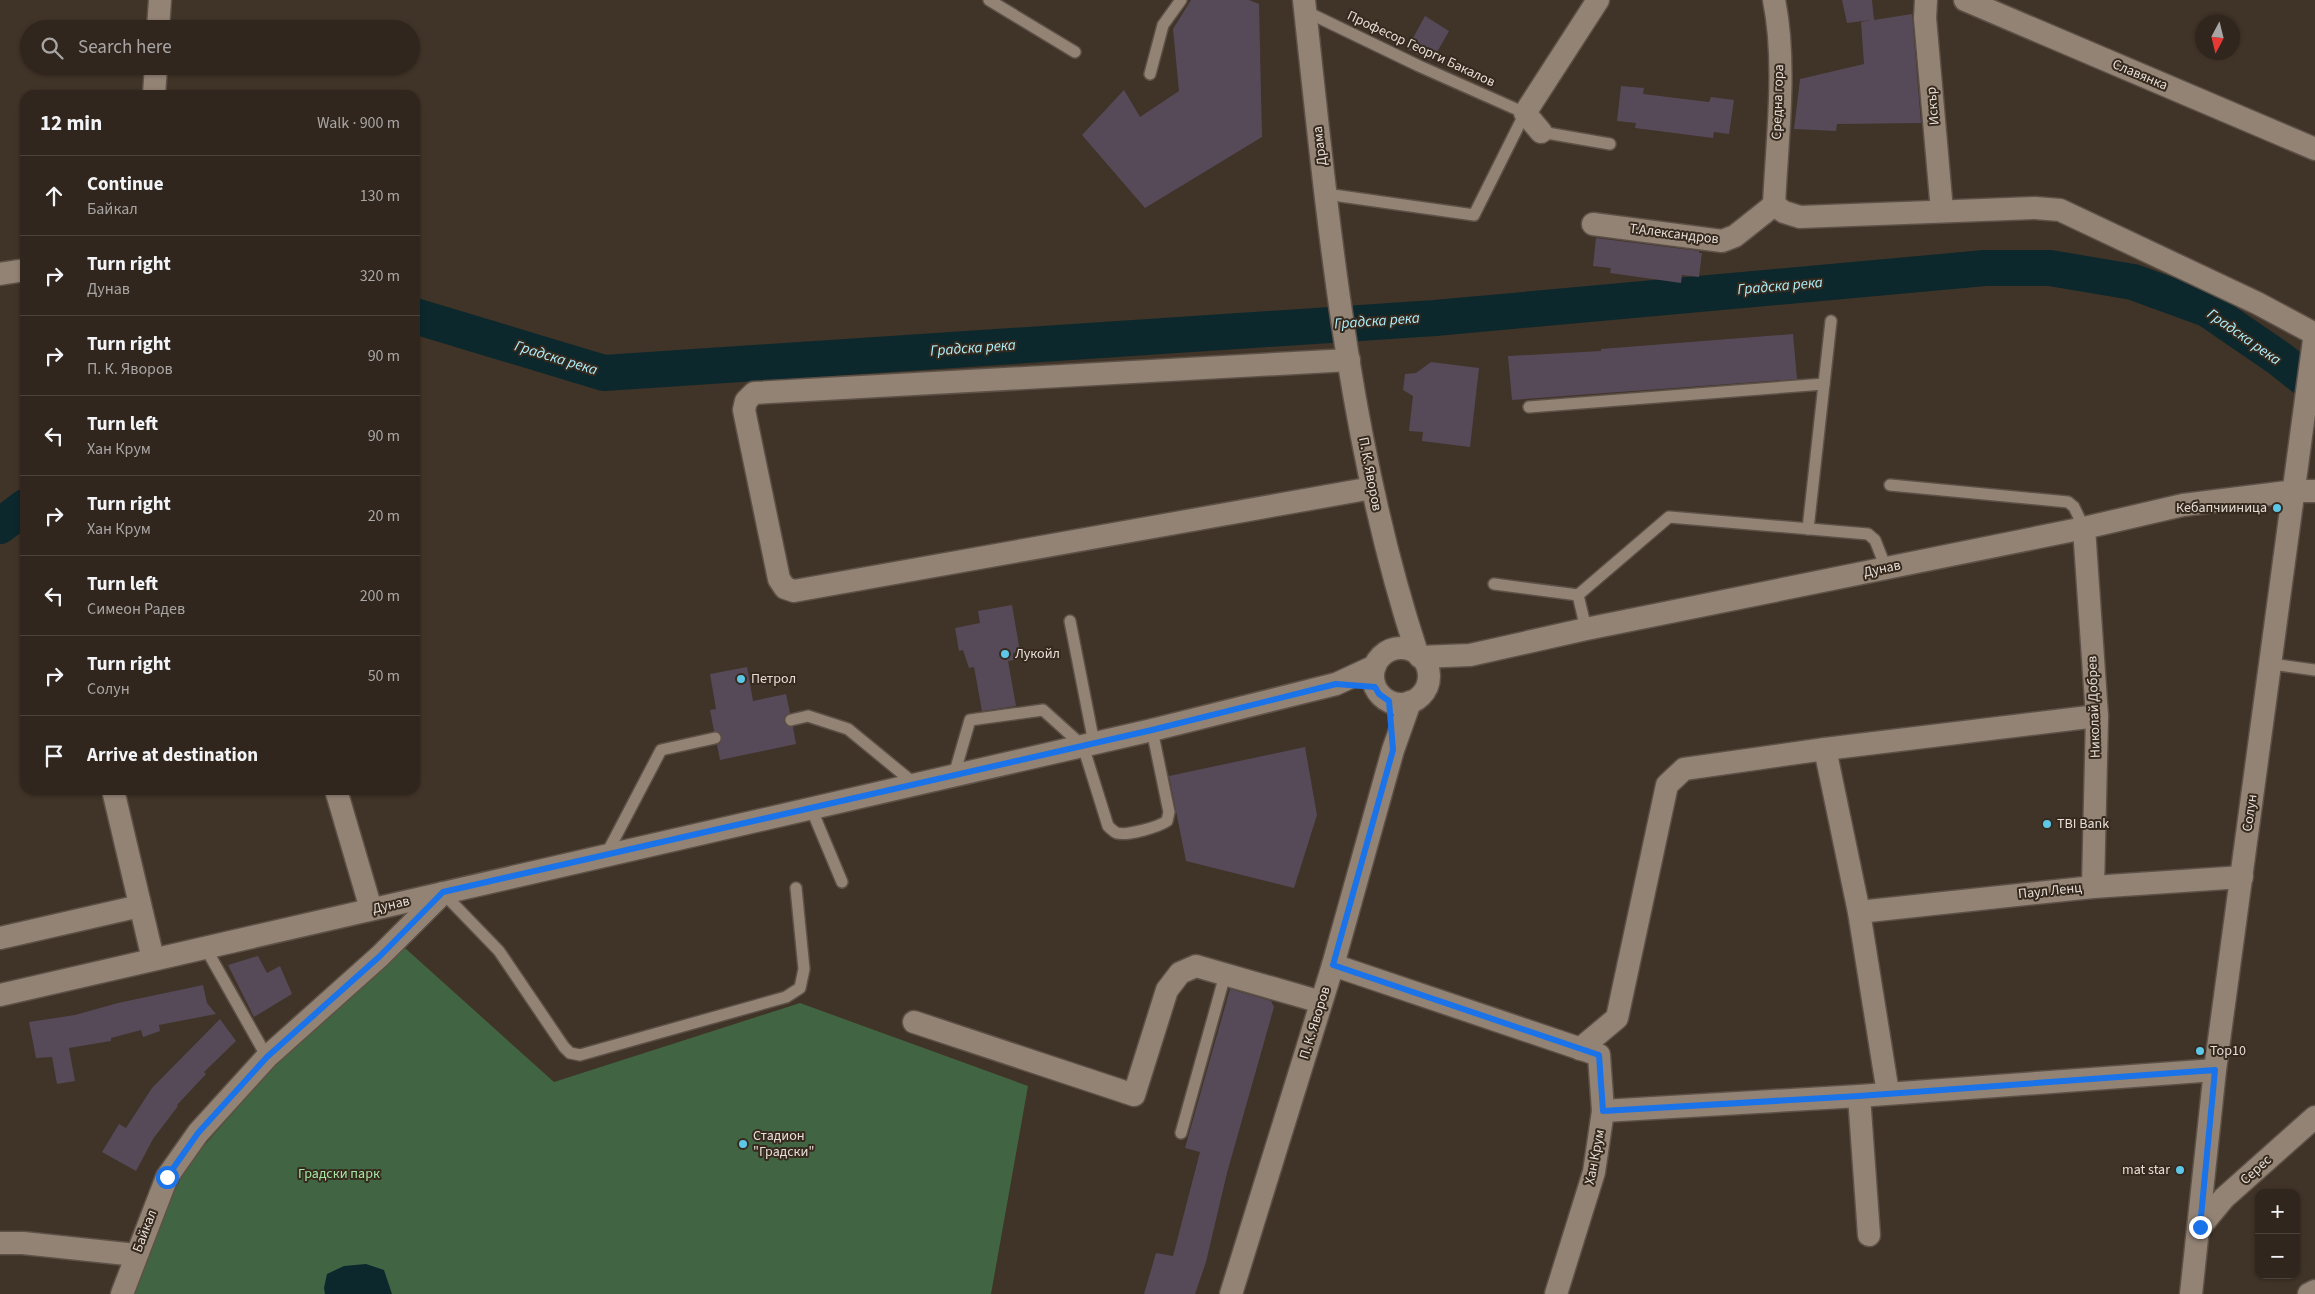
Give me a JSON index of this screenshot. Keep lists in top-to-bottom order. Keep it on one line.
{"streets":{"street":["Славянка","Средна гора","Искър","Драма","Т.Александров","П. К. Яворов","Дунав","Николай Добрев","Солун","Паул Ленц","Хан Крум","Серес","Байкал"],"lane":["Професор Георги Бакалов"]},"crossings":[["Професор Георги Бакалов","Драма"],["Средна гора","Т.Александров"],["Драма","П. К. Яворов"],["П. К. Яворов","Дунав"],["П. К. Яворов","Хан Крум"],["Дунав","Николай Добрев"],["Дунав","Солун"],["Дунав","Байкал"],["Николай Добрев","Паул Ленц"],["Солун","Паул Ленц"],["Солун","Серес"]],"water":["Градска река"],"parks":["Градски парк"],"places":["Кебапчииница","Лукойл","Петрол","TBI Bank","Top10","Стадион \"Градски\"","mat star"],"north":"bottom","page":{"search":"Search here","heading":["12 min","Walk · 900 m"],"list":[["Continue","Байкал","130 m"],["Turn right","Дунав","320 m"],["Turn right","П. К. Яворов","90 m"],["Turn left","Хан Крум","90 m"],["Turn right","Хан Крум","20 m"],["Turn left","Симеон Радев","200 m"],["Turn right","Солун","50 m"],"Arrive at destination"],"map_buttons":["+","−"]}}
